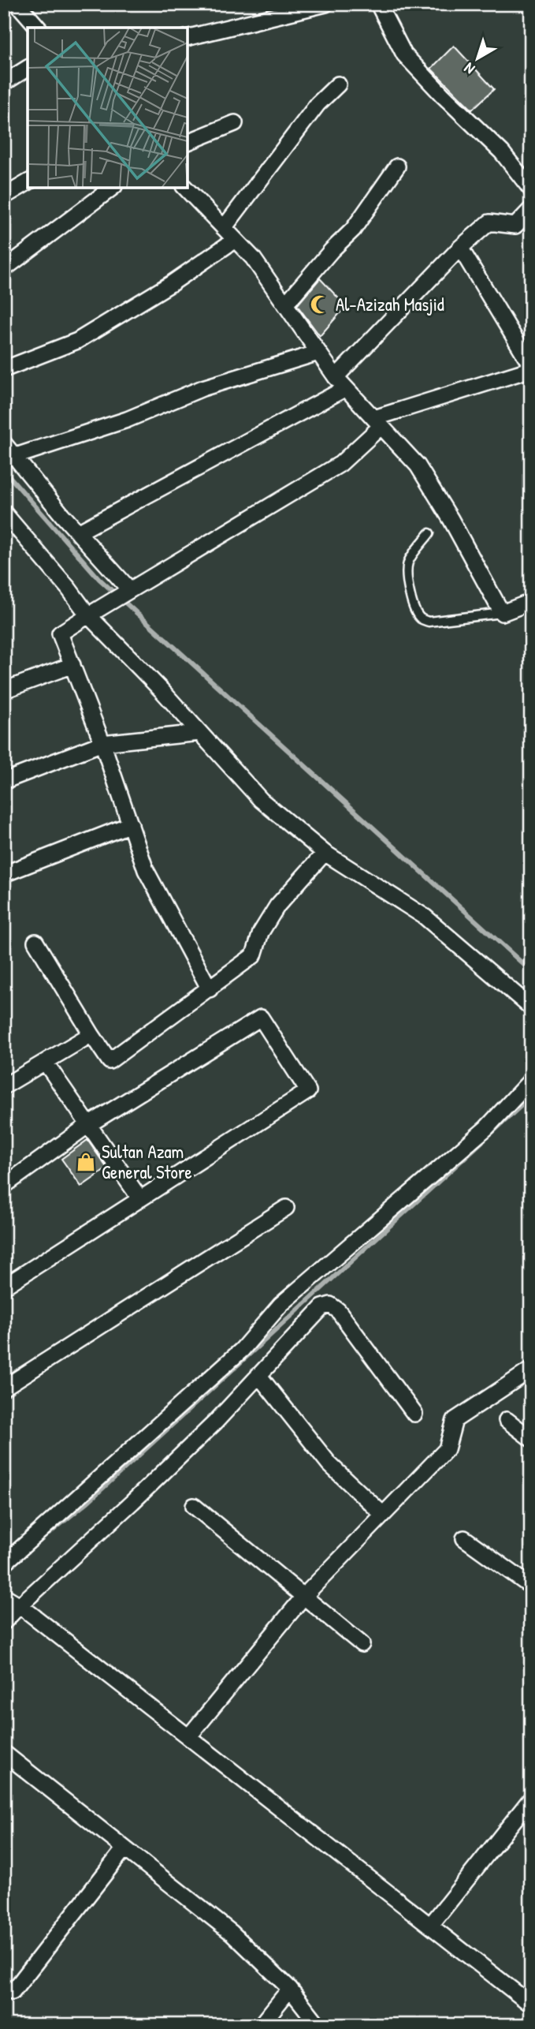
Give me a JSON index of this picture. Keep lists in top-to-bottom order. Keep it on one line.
{"places":{"mosque":["Al-Azizah Masjid"],"shop":["Sultan Azam General Store"]},"north":"bottom left"}
